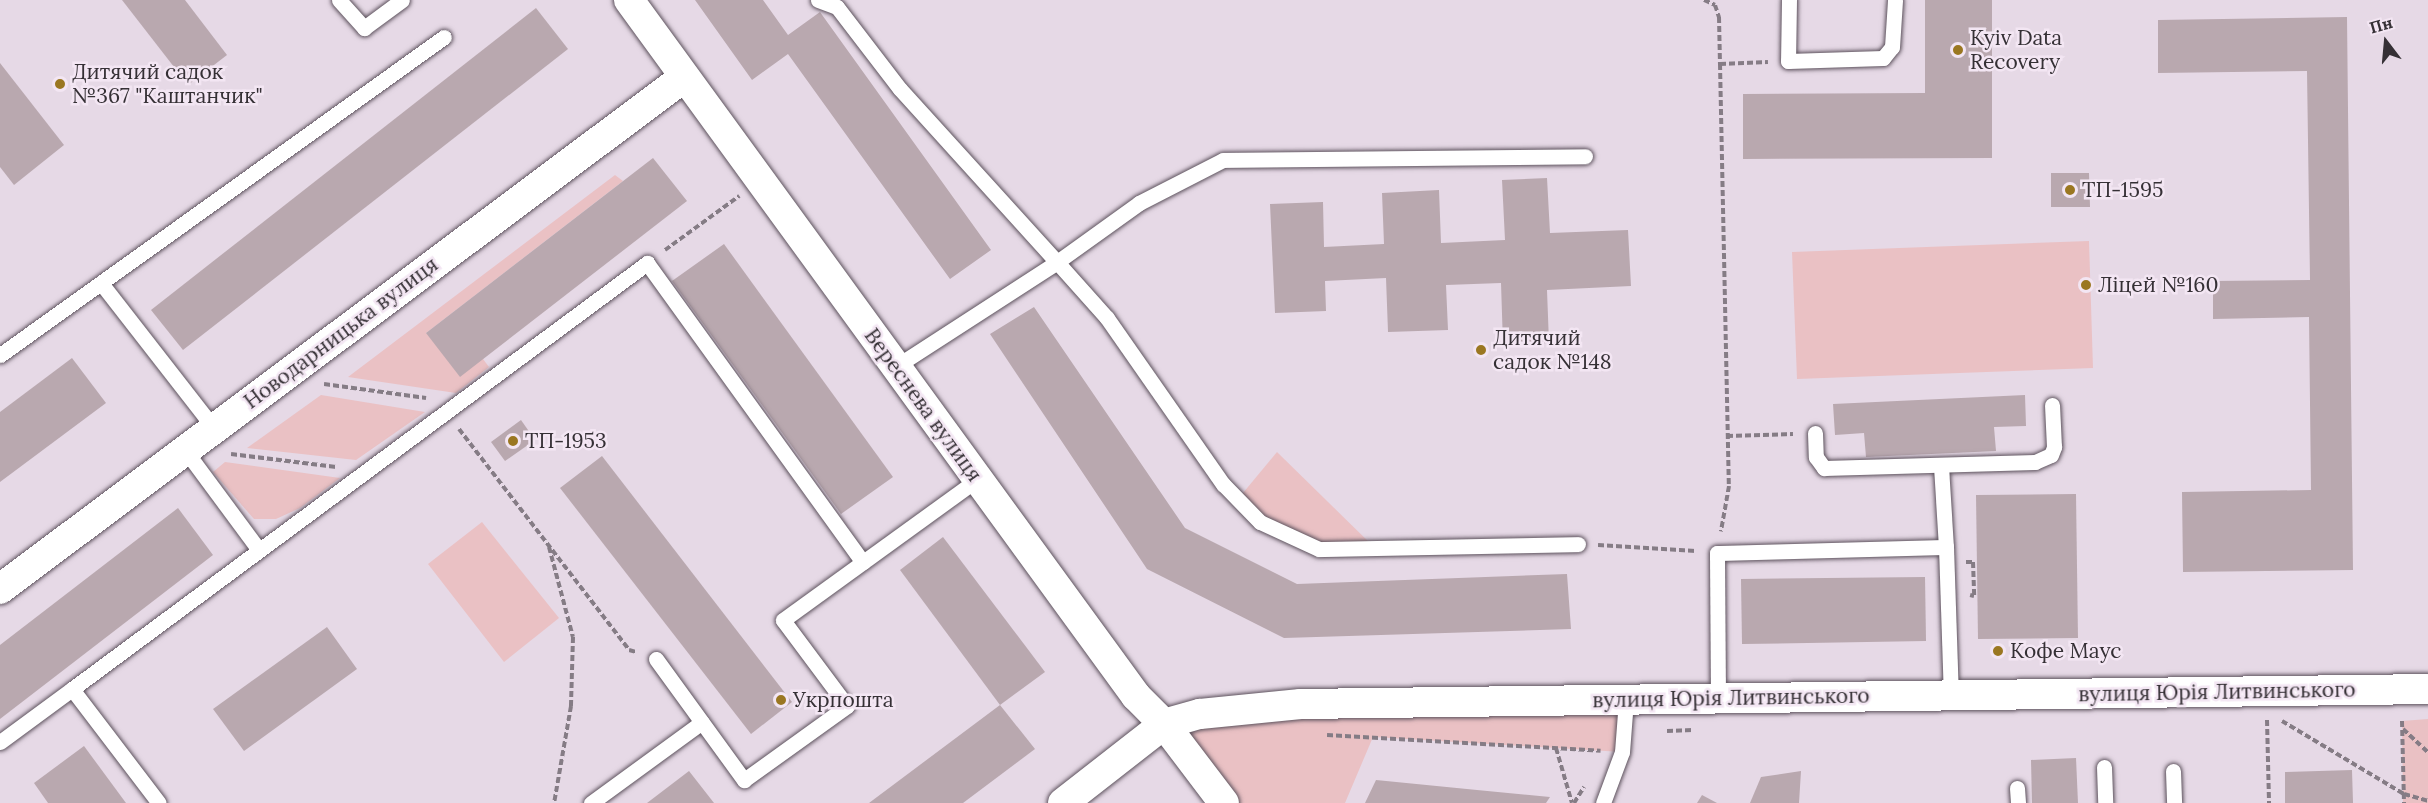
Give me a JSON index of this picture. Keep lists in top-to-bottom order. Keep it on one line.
{"streets":{"street":["Новодарницька вулиця","Вереснева вулиця","вулиця Юрія Литвинського"]},"crossings":[["Новодарницька вулиця","Вереснева вулиця"],["Вереснева вулиця","вулиця Юрія Литвинського"]],"places":["Kyiv Data Recovery","Дитячий садок №367 \"Каштанчик\"","ТП-1595","Ліцей №160","Дитячий садок №148","ТП-1953","Кофе Маус","Укрпошта"],"north":"top"}
